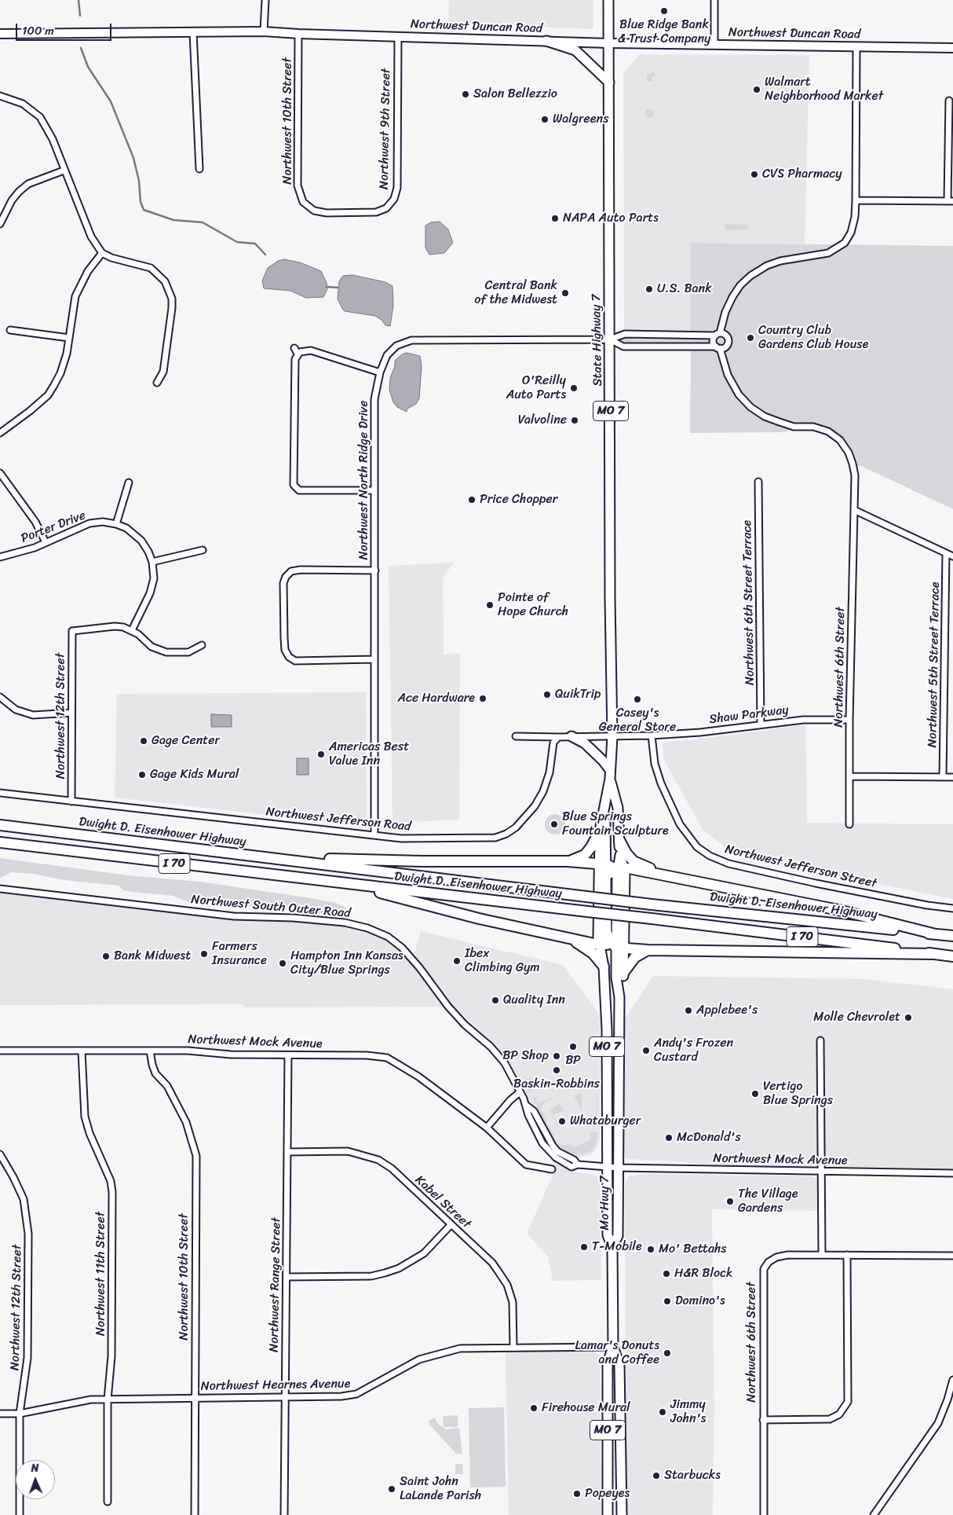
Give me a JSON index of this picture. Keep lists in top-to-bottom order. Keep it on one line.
{"streets":{"highway":["Dwight D. Eisenhower Highway","I 70"],"main road":["State Highway 7","MO 7","Mo Hwy 7"],"street":["Northwest Duncan Road","Northwest 10th Street","Northwest 9th Street","Northwest North Ridge Drive","Porter Drive","Northwest 6th Street Terrace","Northwest 5th Street Terrace","Northwest 6th Street","Shaw Parkway","Northwest 12th Street","Northwest Jefferson Road","Northwest Jefferson Street","Northwest South Outer Road","Northwest Mock Avenue","Kabel Street","Northwest 11th Street","Northwest Range Street","Northwest Hearnes Avenue"]},"crossings":[["Northwest Duncan Road","Northwest 10th Street"],["Northwest Duncan Road","Northwest 9th Street"],["Northwest Duncan Road","State Highway 7"],["Northwest Duncan Road","MO 7"],["Northwest 10th Street","Northwest 9th Street"],["Northwest 10th Street","Northwest Mock Avenue"],["Northwest 10th Street","Northwest Hearnes Avenue"],["State Highway 7","MO 7"],["State Highway 7","Northwest North Ridge Drive"],["State Highway 7","Shaw Parkway"],["MO 7","Mo Hwy 7"],["MO 7","Northwest Hearnes Avenue"],["Northwest North Ridge Drive","Northwest Jefferson Road"],["Porter Drive","Northwest 12th Street"],["Northwest 6th Street Terrace","Shaw Parkway"],["Northwest 6th Street","Shaw Parkway"],["Shaw Parkway","Northwest Jefferson Street"],["Northwest 12th Street","Northwest Jefferson Road"],["Northwest 12th Street","Northwest Hearnes Avenue"],["Northwest South Outer Road","Northwest Mock Avenue"],["Northwest South Outer Road","Mo Hwy 7"],["Northwest Mock Avenue","Mo Hwy 7"],["Northwest Mock Avenue","Northwest 11th Street"],["Northwest Mock Avenue","Northwest Range Street"],["Kabel Street","Northwest Range Street"],["Kabel Street","Northwest Hearnes Avenue"],["Northwest 11th Street","Northwest Hearnes Avenue"],["Northwest Range Street","Northwest Hearnes Avenue"]],"places":["Blue Ridge Bank & Trust Company","Walmart Neighborhood Market","Salon Bellezzio","Walgreens","CVS Pharmacy","NAPA Auto Parts","U.S. Bank","Central Bank of the Midwest","Country Club Gardens Club House","O'Reilly Auto Parts","Valvoline","Price Chopper","Pointe of Hope Church","QuikTrip","Ace Hardware","Casey's General Store","Gage Center","Americas Best Value Inn","Gage Kids Mural","Blue Springs Fountain Sculpture","Farmers Insurance","Bank Midwest","Ibex Climbing Gym","Hampton Inn Kansas City/Blue Springs","Quality Inn","Applebee's","Molle Chevrolet","BP","Andy's Frozen Custard","BP Shop","Baskin-Robbins","Vertigo Blue Springs","Whataburger","McDonald's","The Village Gardens","T-Mobile","Mo' Bettahs","H&R Block","Domino's","Lamar's Donuts and Coffee","Firehouse Mural","Jimmy John's","Starbucks","Saint John LaLande Parish","Popeyes"],"scale_bar":"100 m","north":"top"}
